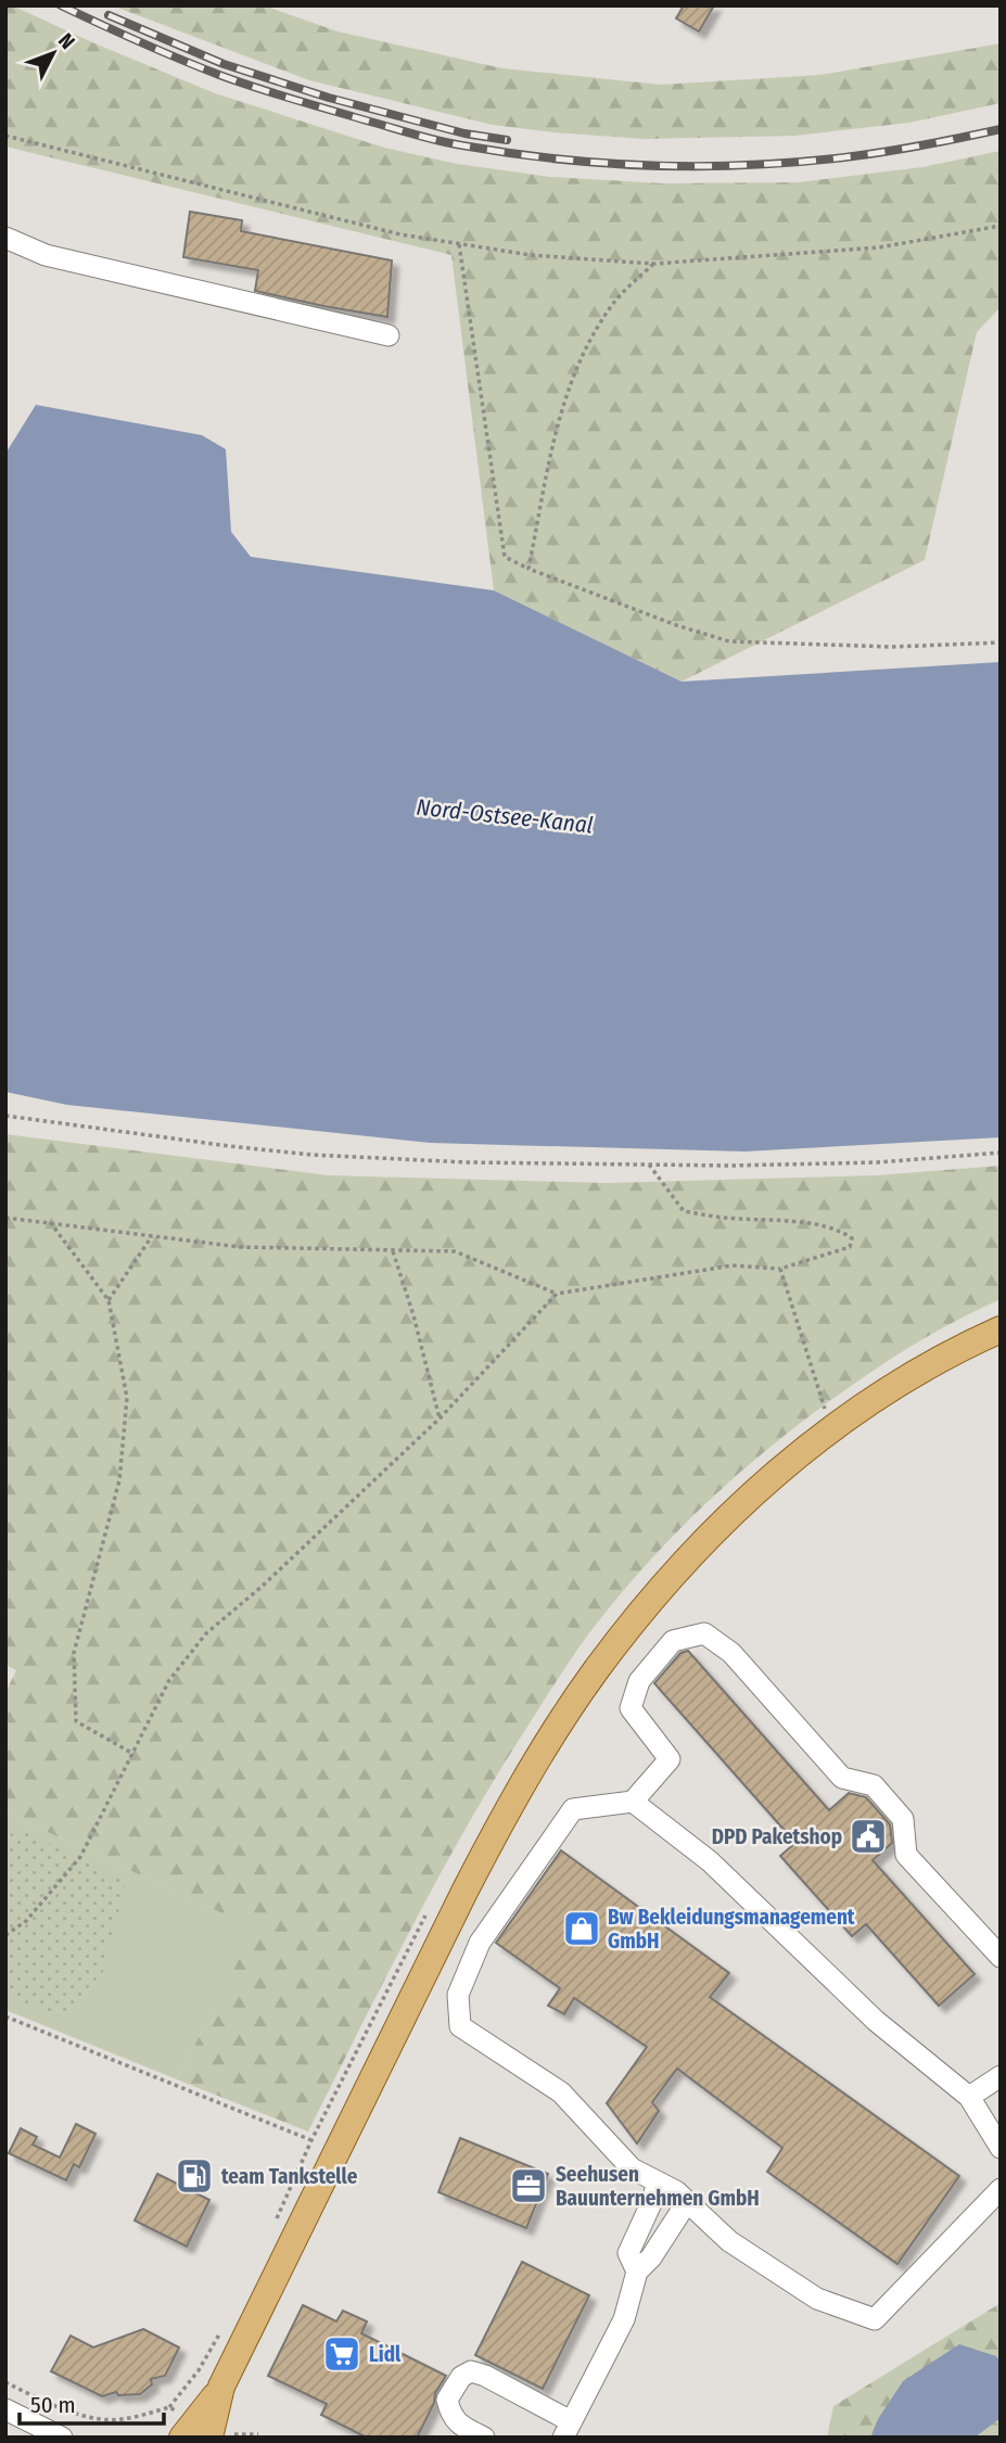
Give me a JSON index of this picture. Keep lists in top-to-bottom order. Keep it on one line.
{"water":["Nord-Ostsee-Kanal"],"places":{"public building":["DPD Paketshop"],"shop":["Bw Bekleidungsmanagement GmbH"],"fuel station":["team Tankstelle"],"office":["Seehusen Bauunternehmen GmbH"],"supermarket":["Lidl"]},"scale_bar":"50 m","north":"top right"}
